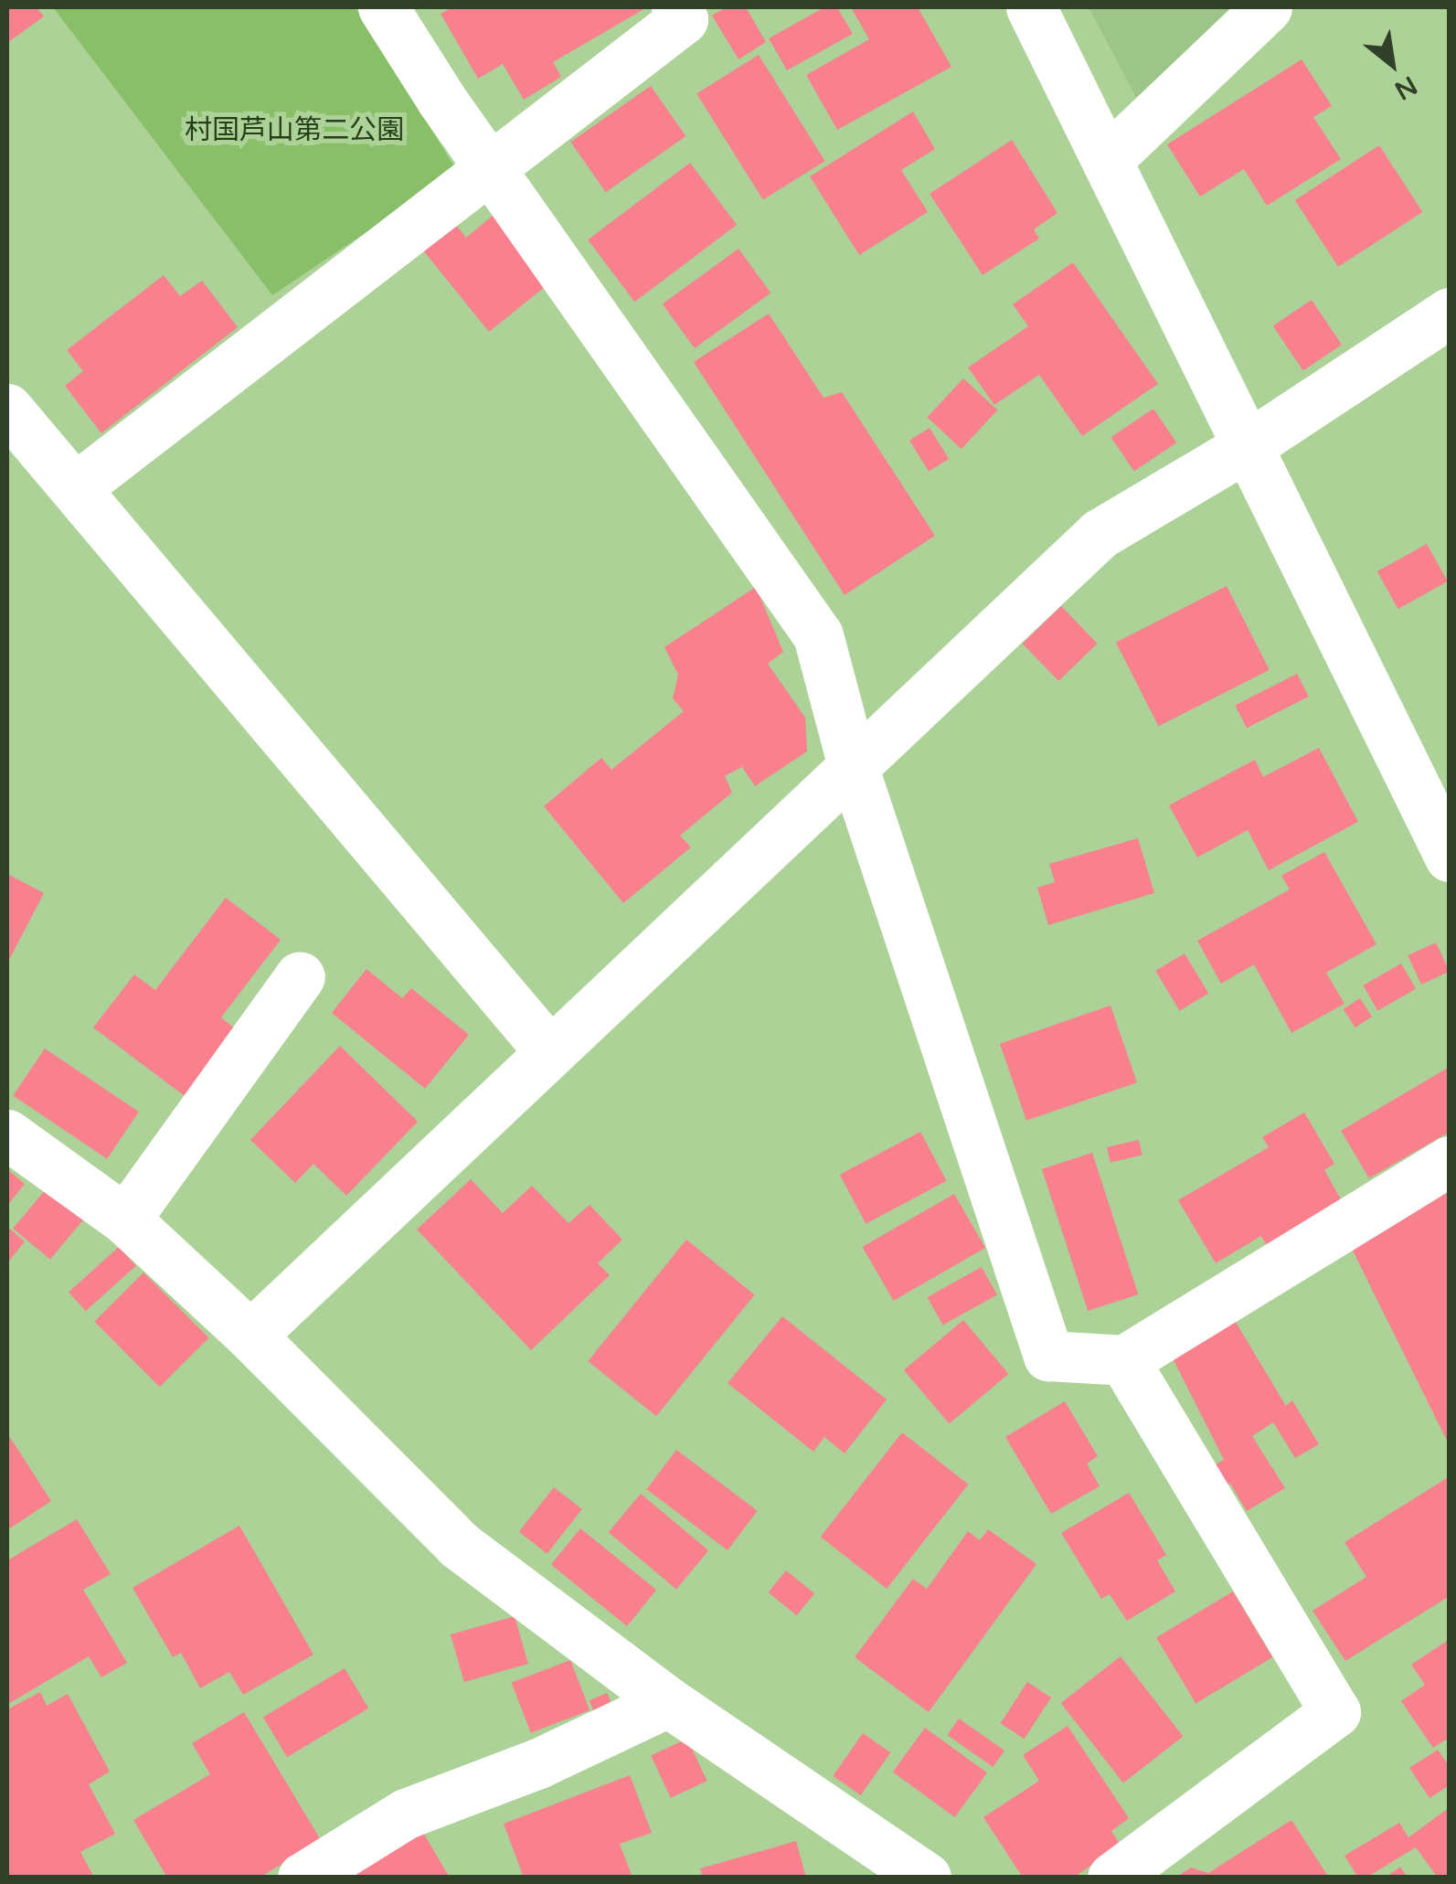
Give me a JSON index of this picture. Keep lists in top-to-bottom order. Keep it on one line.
{"parks":["村国芦山第二公園"],"north":"bottom right"}
